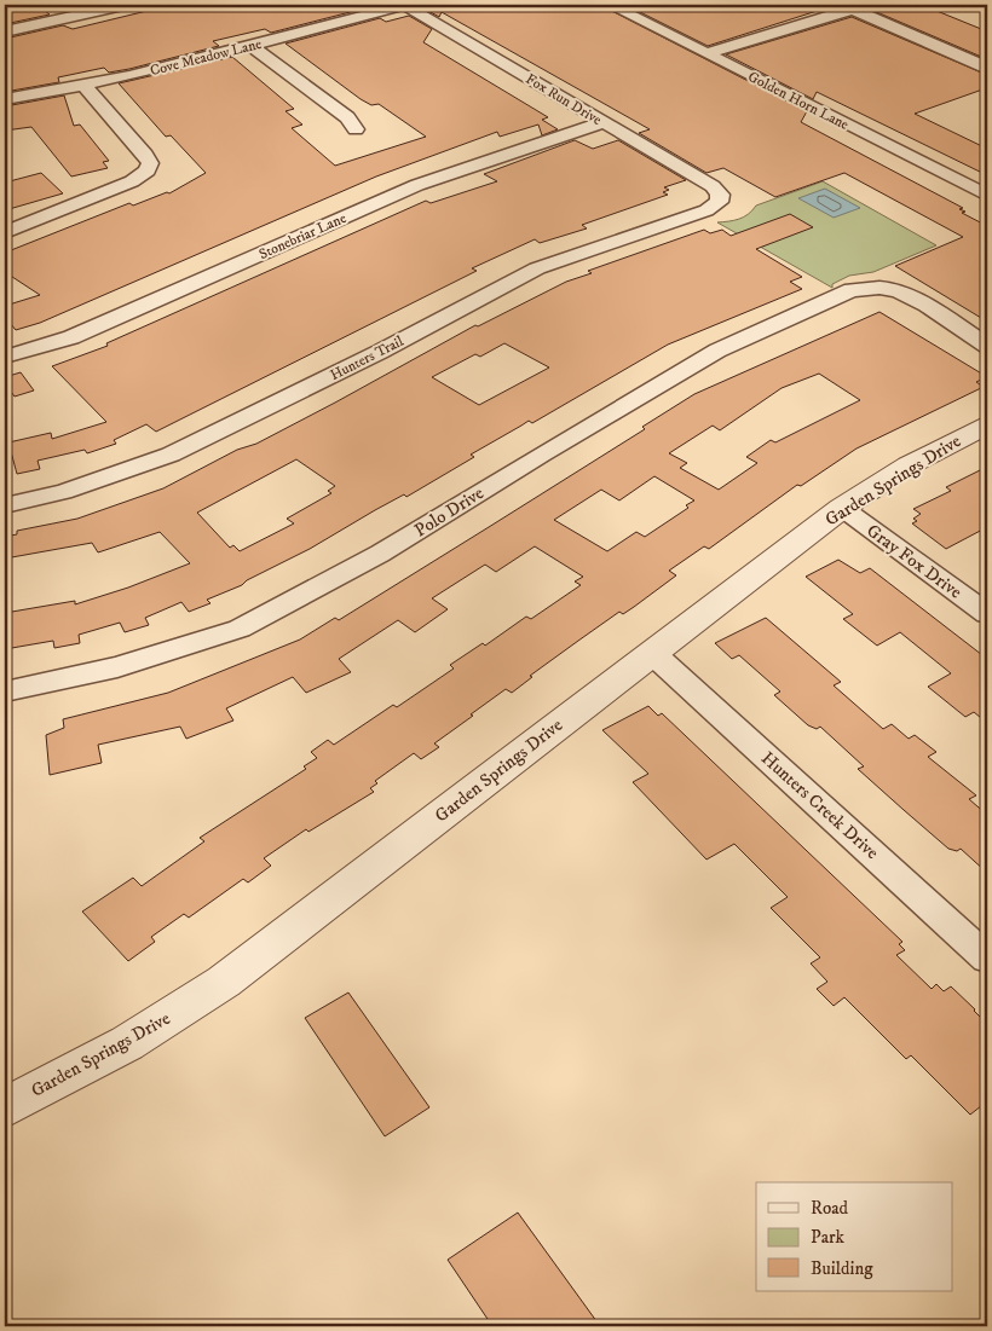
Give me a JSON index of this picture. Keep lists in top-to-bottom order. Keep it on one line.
{"streets":{"street":["Cove Meadow Lane","Fox Run Drive","Golden Horn Lane","Stonebriar Lane","Hunters Trail","Garden Springs Drive","Polo Drive","Gray Fox Drive","Hunters Creek Drive"]},"crossings":[["Cove Meadow Lane","Fox Run Drive"],["Fox Run Drive","Stonebriar Lane"],["Fox Run Drive","Hunters Trail"],["Garden Springs Drive","Gray Fox Drive"],["Garden Springs Drive","Hunters Creek Drive"]],"legend":["Road","Park","Building"]}
